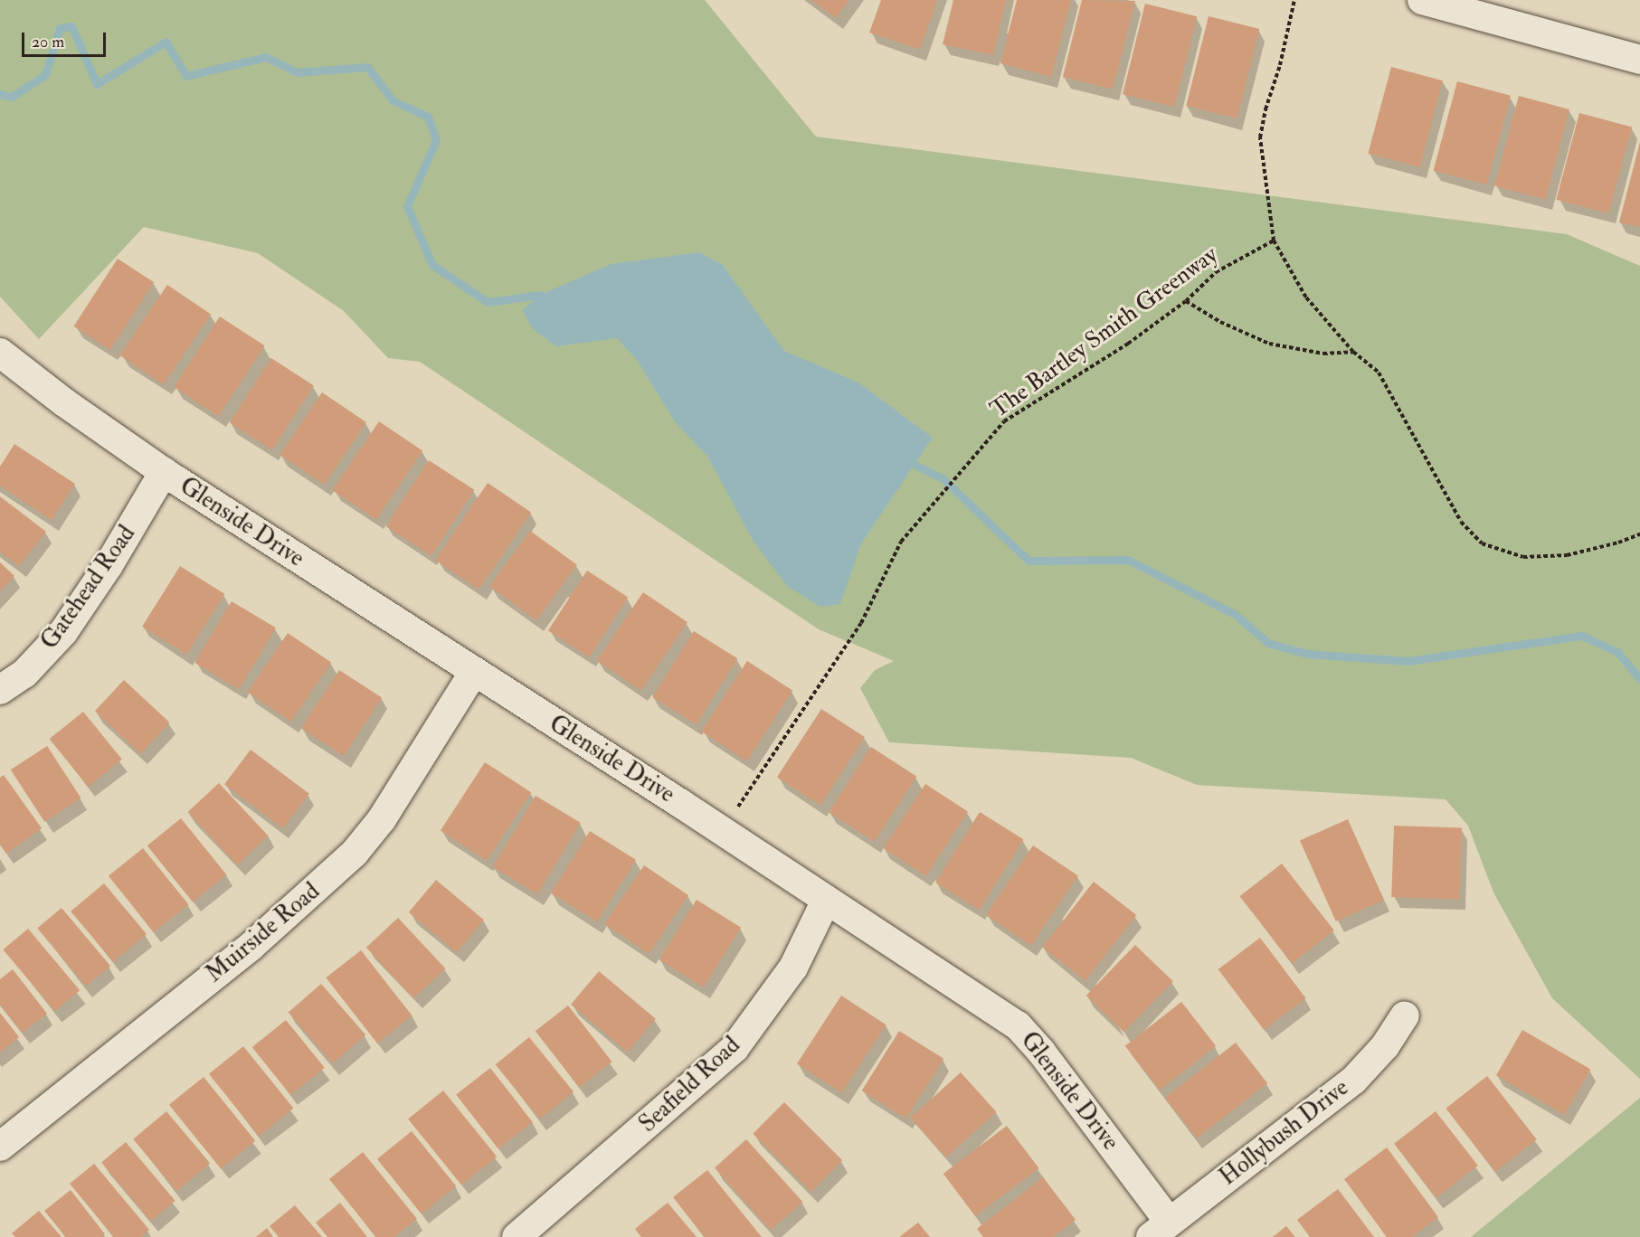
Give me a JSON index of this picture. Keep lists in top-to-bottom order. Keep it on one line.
{"streets":{"street":["Glenside Drive","Gatehead Road","Muirside Road","Seafield Road","Hollybush Drive"],"path":["The Bartley Smith Greenway"]},"crossings":[["The Bartley Smith Greenway","Glenside Drive"],["Glenside Drive","Gatehead Road"],["Glenside Drive","Muirside Road"],["Glenside Drive","Seafield Road"],["Glenside Drive","Hollybush Drive"]],"scale_bar":"20 m"}
